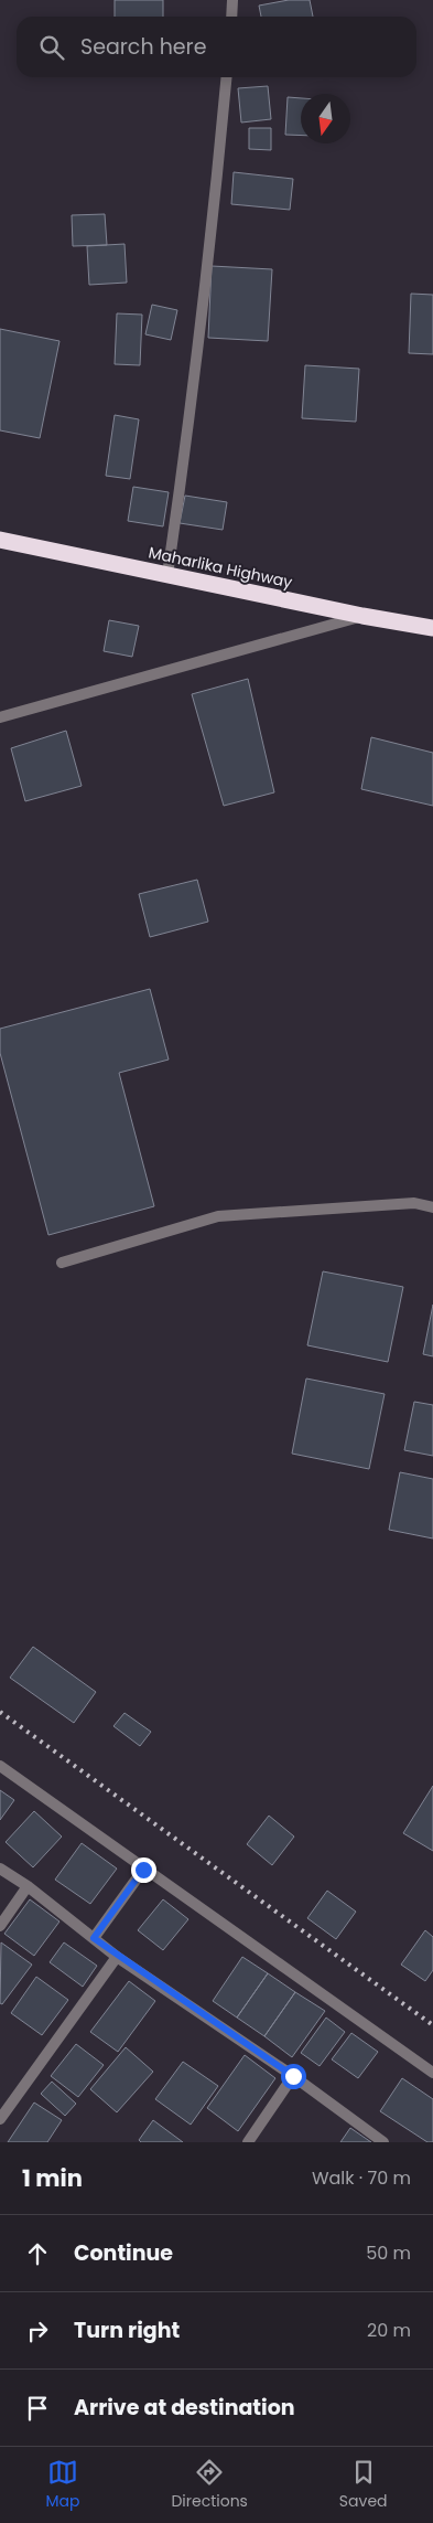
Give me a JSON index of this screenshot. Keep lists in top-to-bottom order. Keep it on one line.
{"streets":{"highway":["Maharlika Highway"]},"north":"bottom","page":{"search":"Search here","heading":["1 min","Walk · 70 m"],"list":[["Continue","50 m"],["Turn right","20 m"],"Arrive at destination"],"nav":["Map","Directions","Saved"]}}
